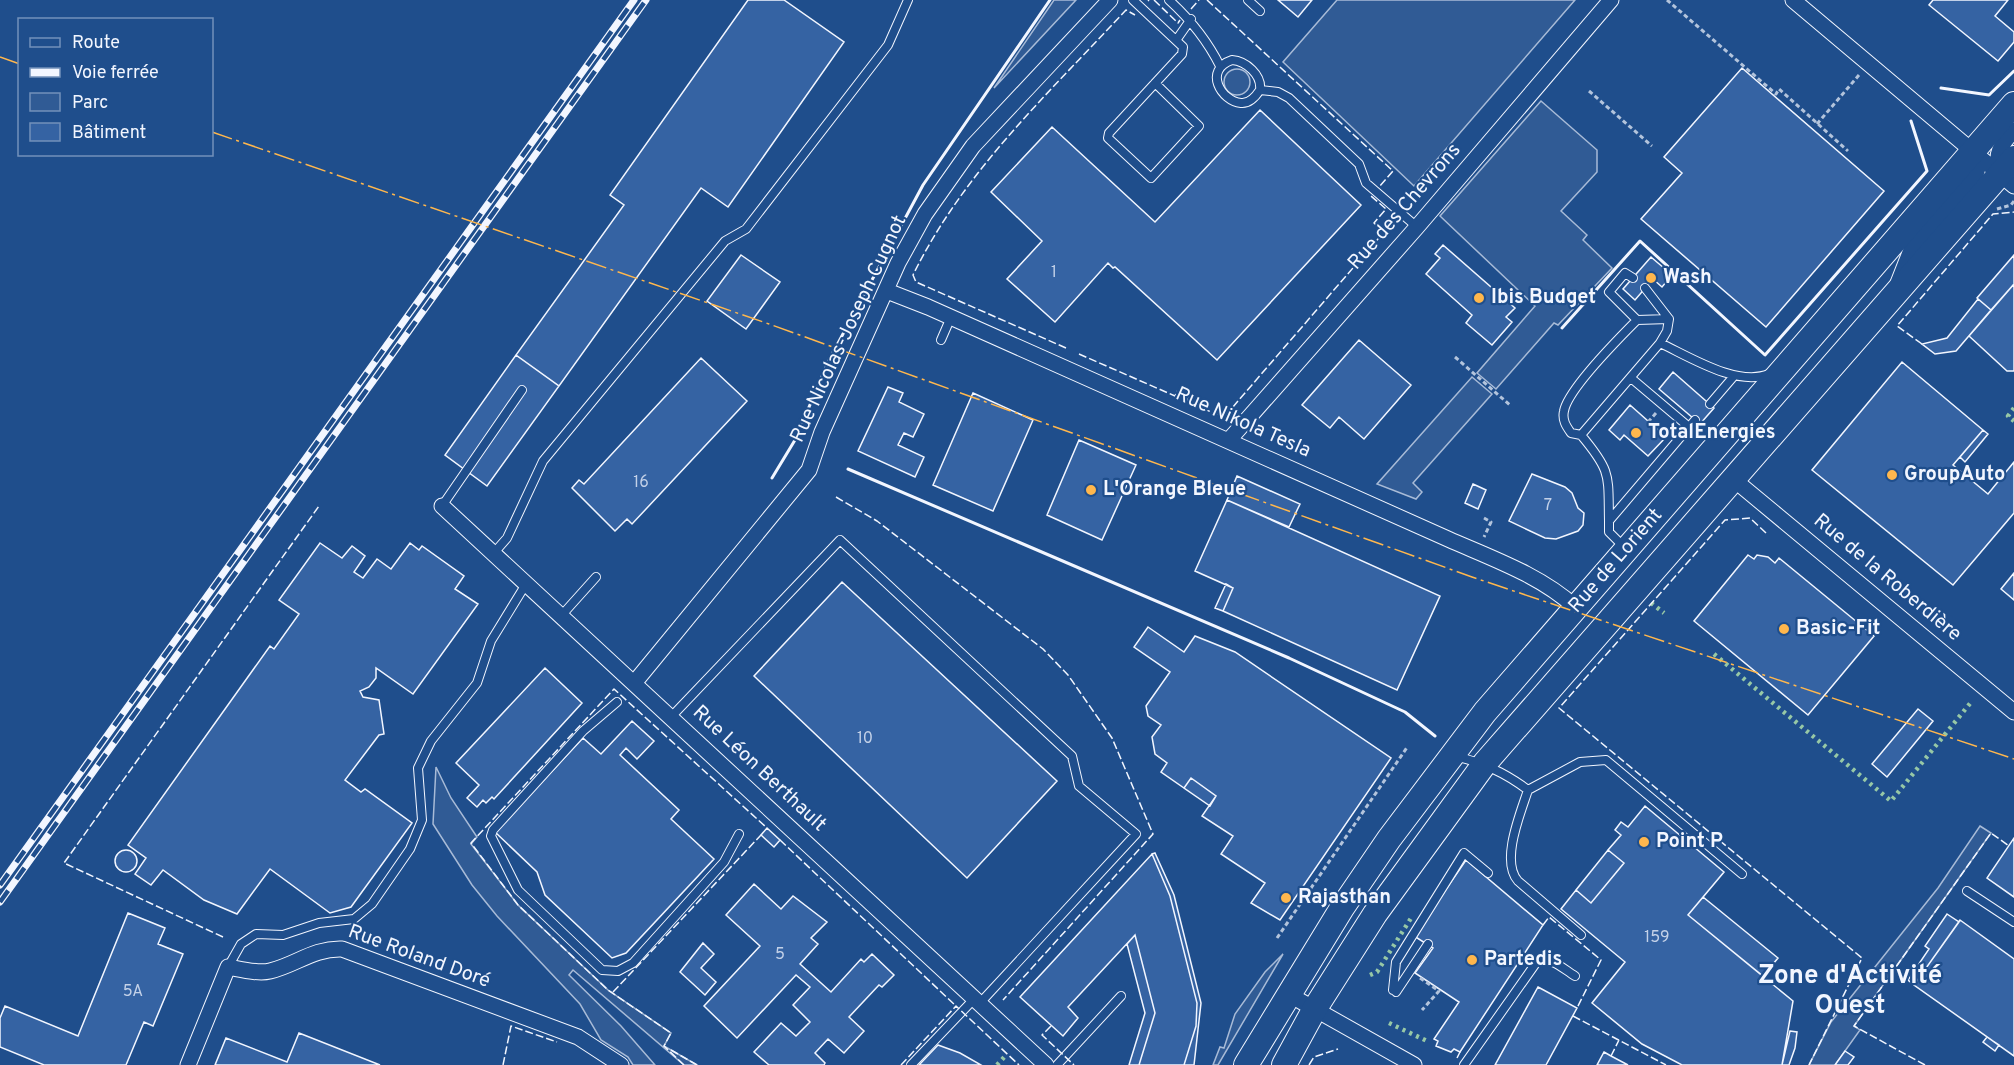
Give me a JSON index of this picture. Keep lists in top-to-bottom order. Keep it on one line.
{"streets":{"main road":["Rue de Lorient"],"street":["Rue des Chevrons","Rue Nicolas-Joseph Cugnot","Rue Nikola Tesla","Rue de la Roberdière","Rue Léon Berthault","Rue Roland Doré"]},"crossings":[["Rue des Chevrons","Rue Nikola Tesla"],["Rue Nicolas-Joseph Cugnot","Rue Nikola Tesla"],["Rue Nicolas-Joseph Cugnot","Rue Léon Berthault"],["Rue Nikola Tesla","Rue de Lorient"],["Rue de Lorient","Rue de la Roberdière"]],"districts":["Zone d'Activité Ouest"],"places":["Wash","Ibis Budget","TotalEnergies","GroupAuto","L'Orange Bleue","Basic-Fit","Point P","Rajasthan","Partedis"],"house_numbers":["1","16","7","10","159","5","5A"],"legend":["Route","Voie ferrée","Parc","Bâtiment"]}
